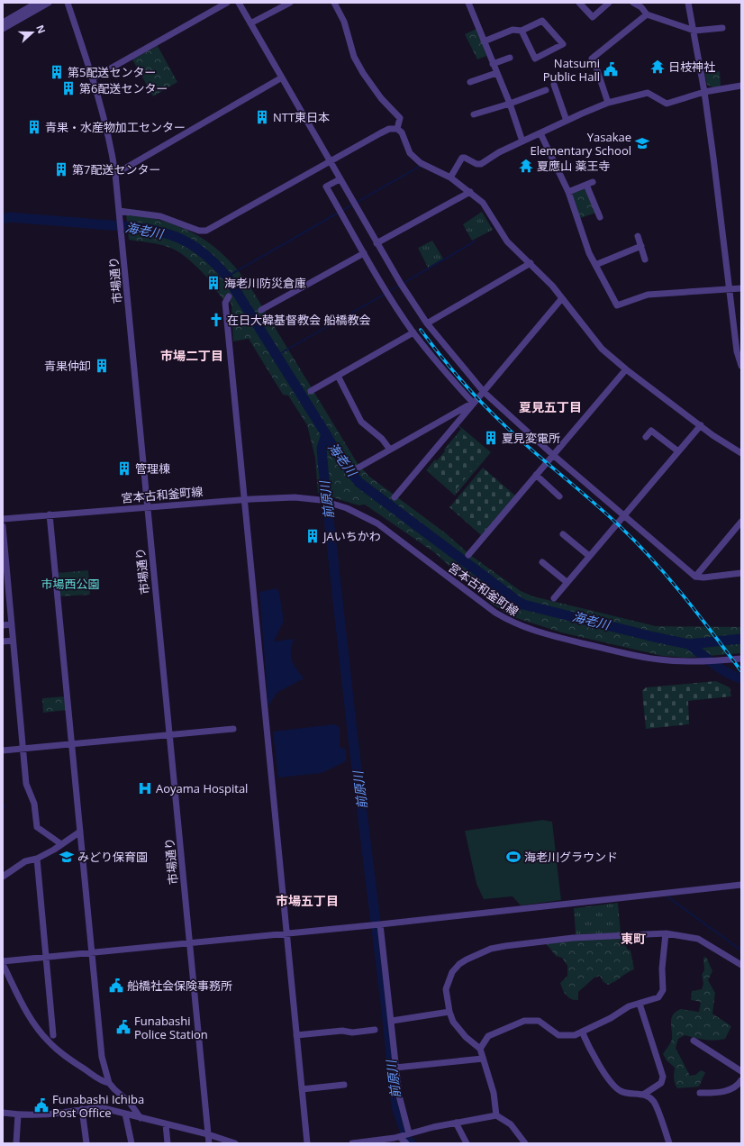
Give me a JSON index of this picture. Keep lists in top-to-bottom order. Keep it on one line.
{"streets":{"street":["市場通り","宮本古和釜町線"]},"crossings":[["市場通り","宮本古和釜町線"]],"districts":["市場二丁目","夏見五丁目","市場五丁目","東町"],"water":["海老川","前原川"],"parks":["市場西公園"],"places":{"temple":["日枝神社","夏應山 薬王寺"],"public building":["Natsumi Public Hall","船橋社会保険事務所","Funabashi Police Station","Funabashi Ichiba Post Office"],"building":["第5配送センター","第6配送センター","NTT東日本","青果・水産物加工センター","第7配送センター","海老川防災倉庫","青果仲卸","夏見変電所","管理棟","JAいちかわ"],"school or university":["Yasakae Elementary School","みどり保育園"],"church":["在日大韓基督教会 船橋教会"],"hospital":["Aoyama Hospital"],"sports":["海老川グラウンド"]},"north":"right"}
